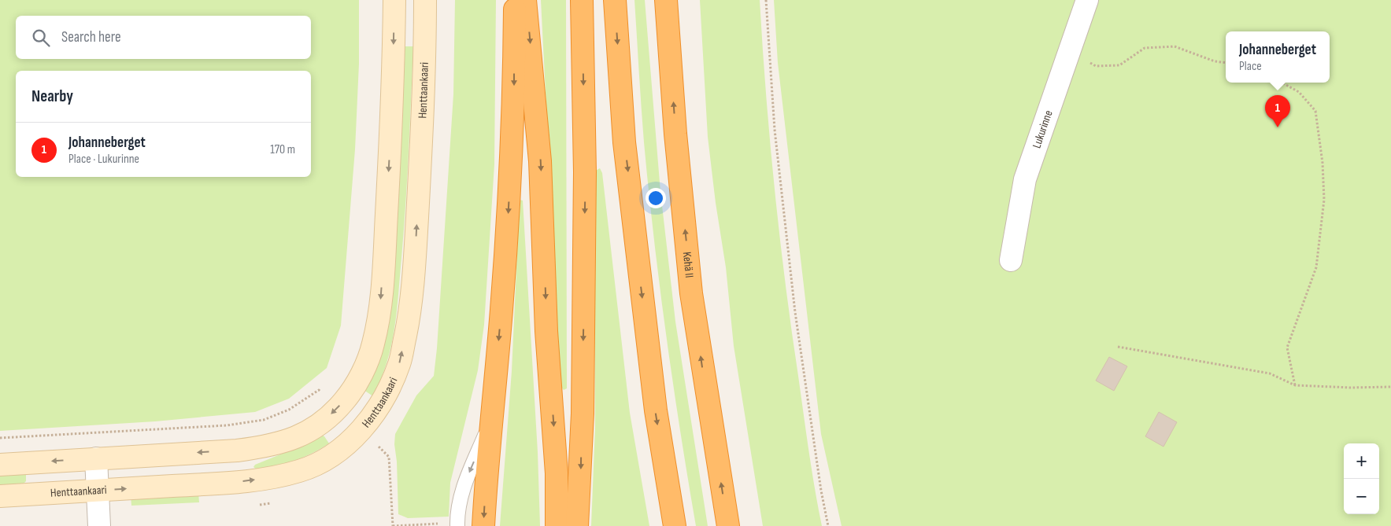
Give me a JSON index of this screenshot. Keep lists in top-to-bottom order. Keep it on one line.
{"streets":{"highway":["Kehä II"],"main road":["Henttaankaari"],"street":["Lukurinne"]},"one_way":["Henttaankaari"],"page":{"search":"Search here","popup":["Johanneberget","Place"],"heading":"Nearby","pins":"1","list":[{"mark":"1","name":"Johanneberget","note":"Place · Lukurinne","value":"170 m"}],"map_buttons":["+","−"]}}
